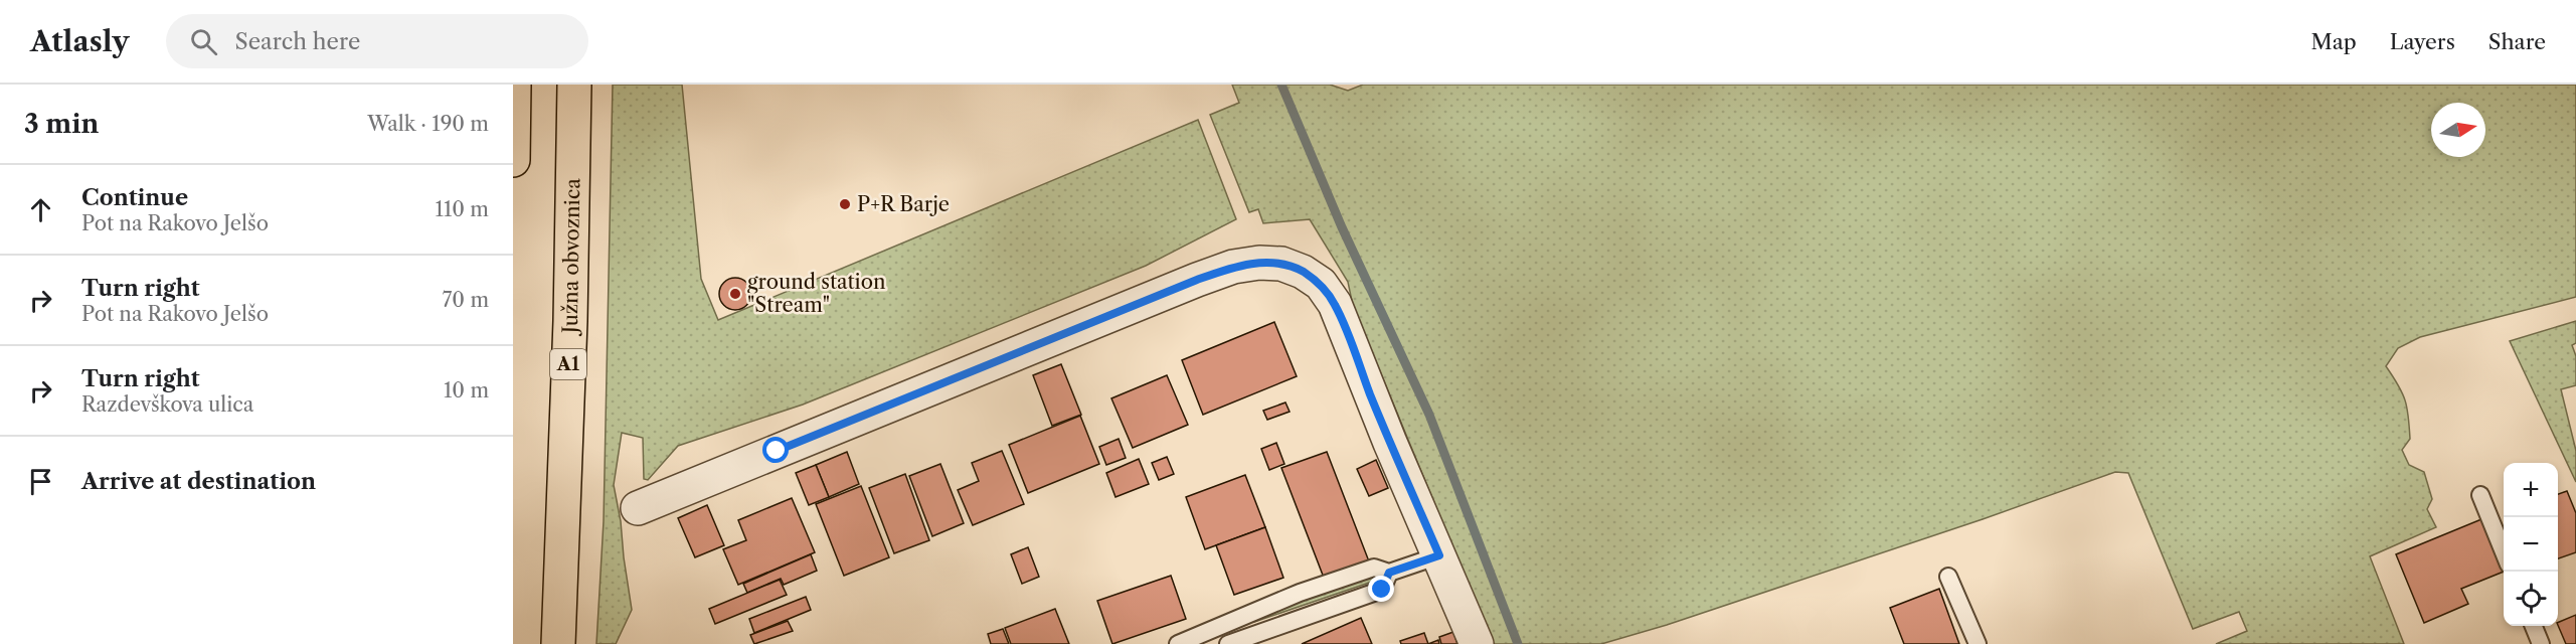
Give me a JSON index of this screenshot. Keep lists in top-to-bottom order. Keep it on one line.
{"streets":{"highway":["Južna obvoznica","A1"]},"places":["P+R Barje","ground station \"Stream\""],"north":"right","page":{"header":"Atlasly","search":"Search here","nav":["Map","Layers","Share"],"heading":["3 min","Walk · 190 m"],"list":[["Continue","Pot na Rakovo Jelšo","110 m"],["Turn right","Pot na Rakovo Jelšo","70 m"],["Turn right","Razdevškova ulica","10 m"],"Arrive at destination"],"map_buttons":["+","−"]}}
